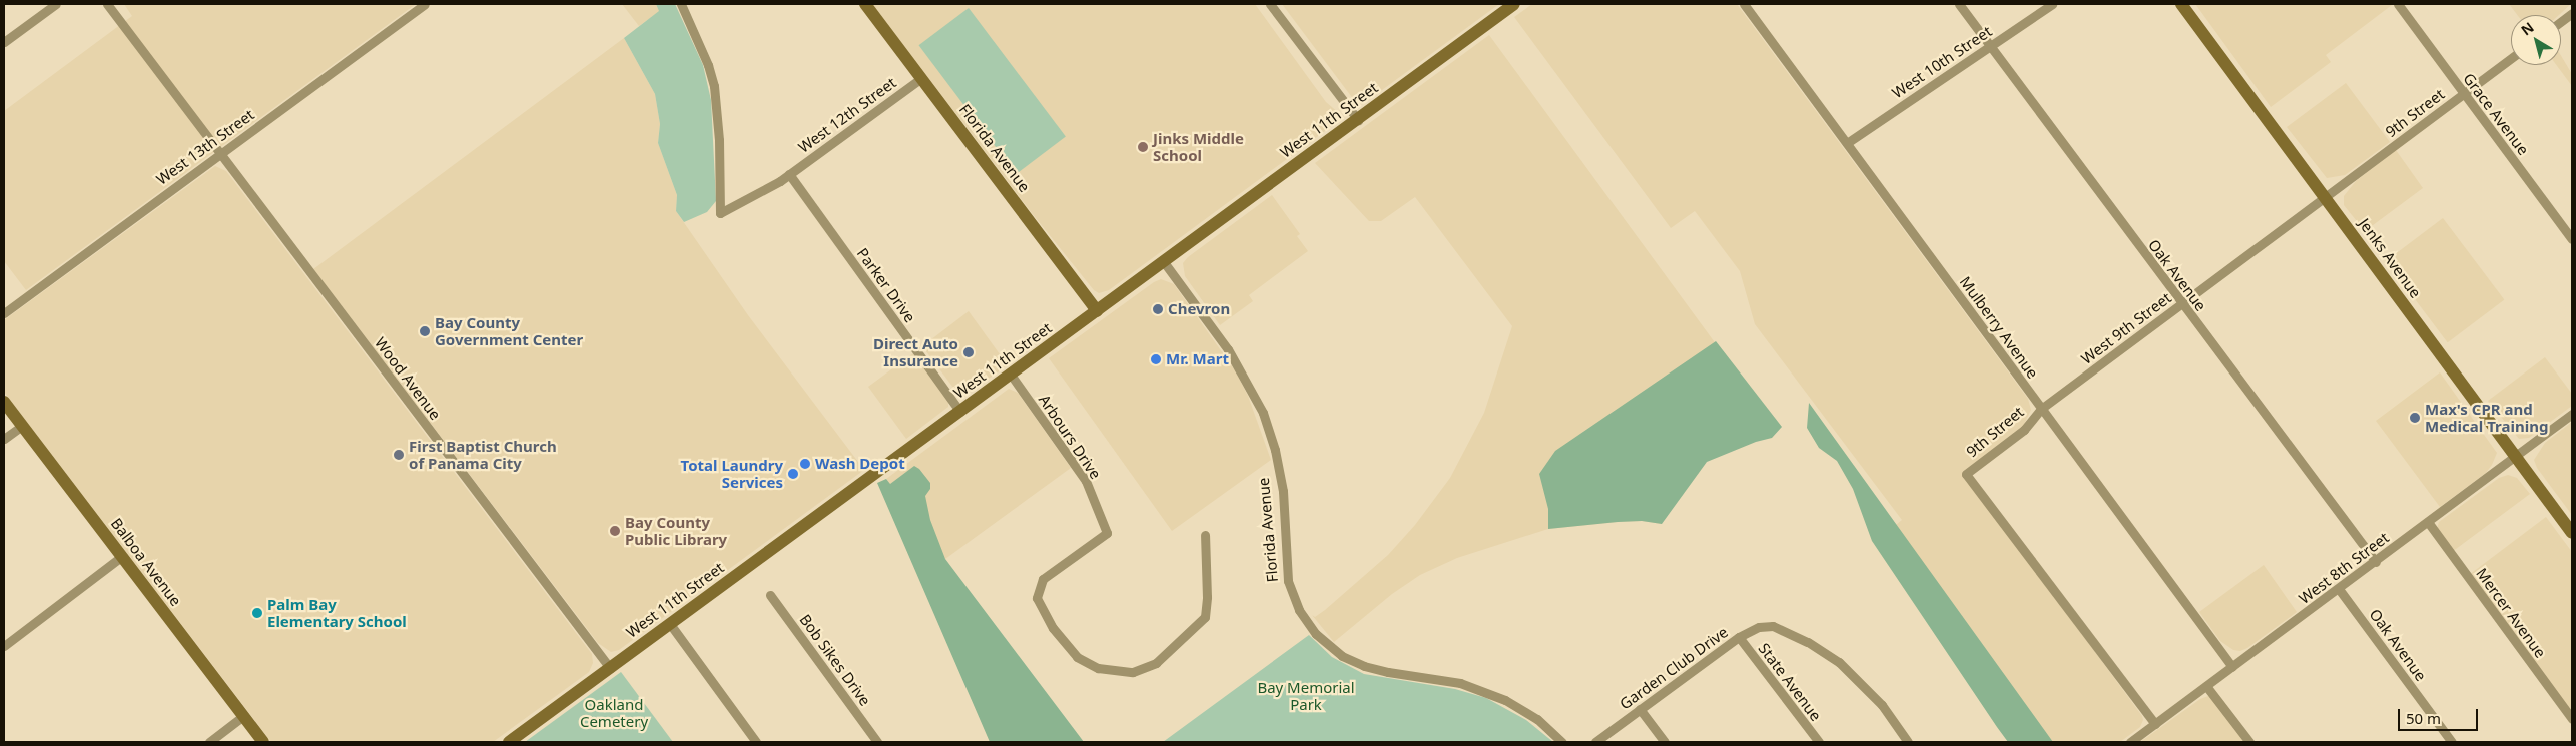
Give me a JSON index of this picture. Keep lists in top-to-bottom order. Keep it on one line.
{"streets":{"street":["West 10th Street","9th Street","Grace Avenue","West 12th Street","West 11th Street","West 13th Street","Florida Avenue","Jenks Avenue","Oak Avenue","Parker Drive","Mulberry Avenue","West 9th Street","Wood Avenue","Arbours Drive","Balboa Avenue","West 8th Street","Mercer Avenue","Bob Sikes Drive","Garden Club Drive","State Avenue"]},"crossings":[["West 10th Street","Oak Avenue"],["West 10th Street","Mulberry Avenue"],["9th Street","Grace Avenue"],["9th Street","Jenks Avenue"],["9th Street","Mulberry Avenue"],["9th Street","West 9th Street"],["9th Street","West 8th Street"],["West 12th Street","Florida Avenue"],["West 12th Street","Parker Drive"],["West 11th Street","Florida Avenue"],["West 11th Street","Parker Drive"],["West 11th Street","Wood Avenue"],["West 11th Street","Arbours Drive"],["West 13th Street","Wood Avenue"],["Jenks Avenue","West 9th Street"],["Jenks Avenue","West 8th Street"],["Oak Avenue","West 9th Street"],["Oak Avenue","West 8th Street"],["Mulberry Avenue","West 9th Street"],["Mulberry Avenue","West 8th Street"],["West 8th Street","Mercer Avenue"],["Garden Club Drive","State Avenue"]],"parks":["Bay Memorial Park","Oakland Cemetery"],"places":["Jinks Middle School","Chevron","Bay County Government Center","Direct Auto Insurance","Mr. Mart","Max's CPR and Medical Training","First Baptist Church of Panama City","Wash Depot","Total Laundry Services","Bay County Public Library","Palm Bay Elementary School"],"scale_bar":"50 m","north":"top left"}
